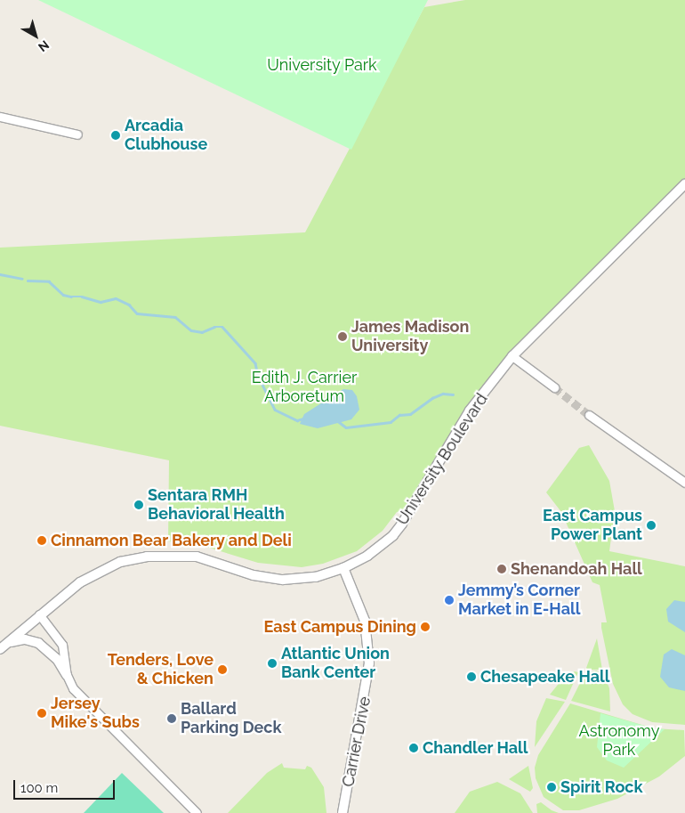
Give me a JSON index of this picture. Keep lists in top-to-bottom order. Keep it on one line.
{"streets":{"street":["University Boulevard","Carrier Drive"]},"crossings":[["University Boulevard","Carrier Drive"]],"parks":["University Park","Edith J. Carrier Arboretum","Astronomy Park"],"places":["Arcadia Clubhouse","James Madison University","Sentara RMH Behavioral Health","East Campus Power Plant","Cinnamon Bear Bakery and Deli","Shenandoah Hall","Jemmy’s Corner Market in E-Hall","East Campus Dining","Atlantic Union Bank Center","Tenders, Love & Chicken","Chesapeake Hall","Jersey Mike's Subs","Ballard Parking Deck","Chandler Hall","Spirit Rock"],"scale_bar":"100 m","north":"bottom right"}
